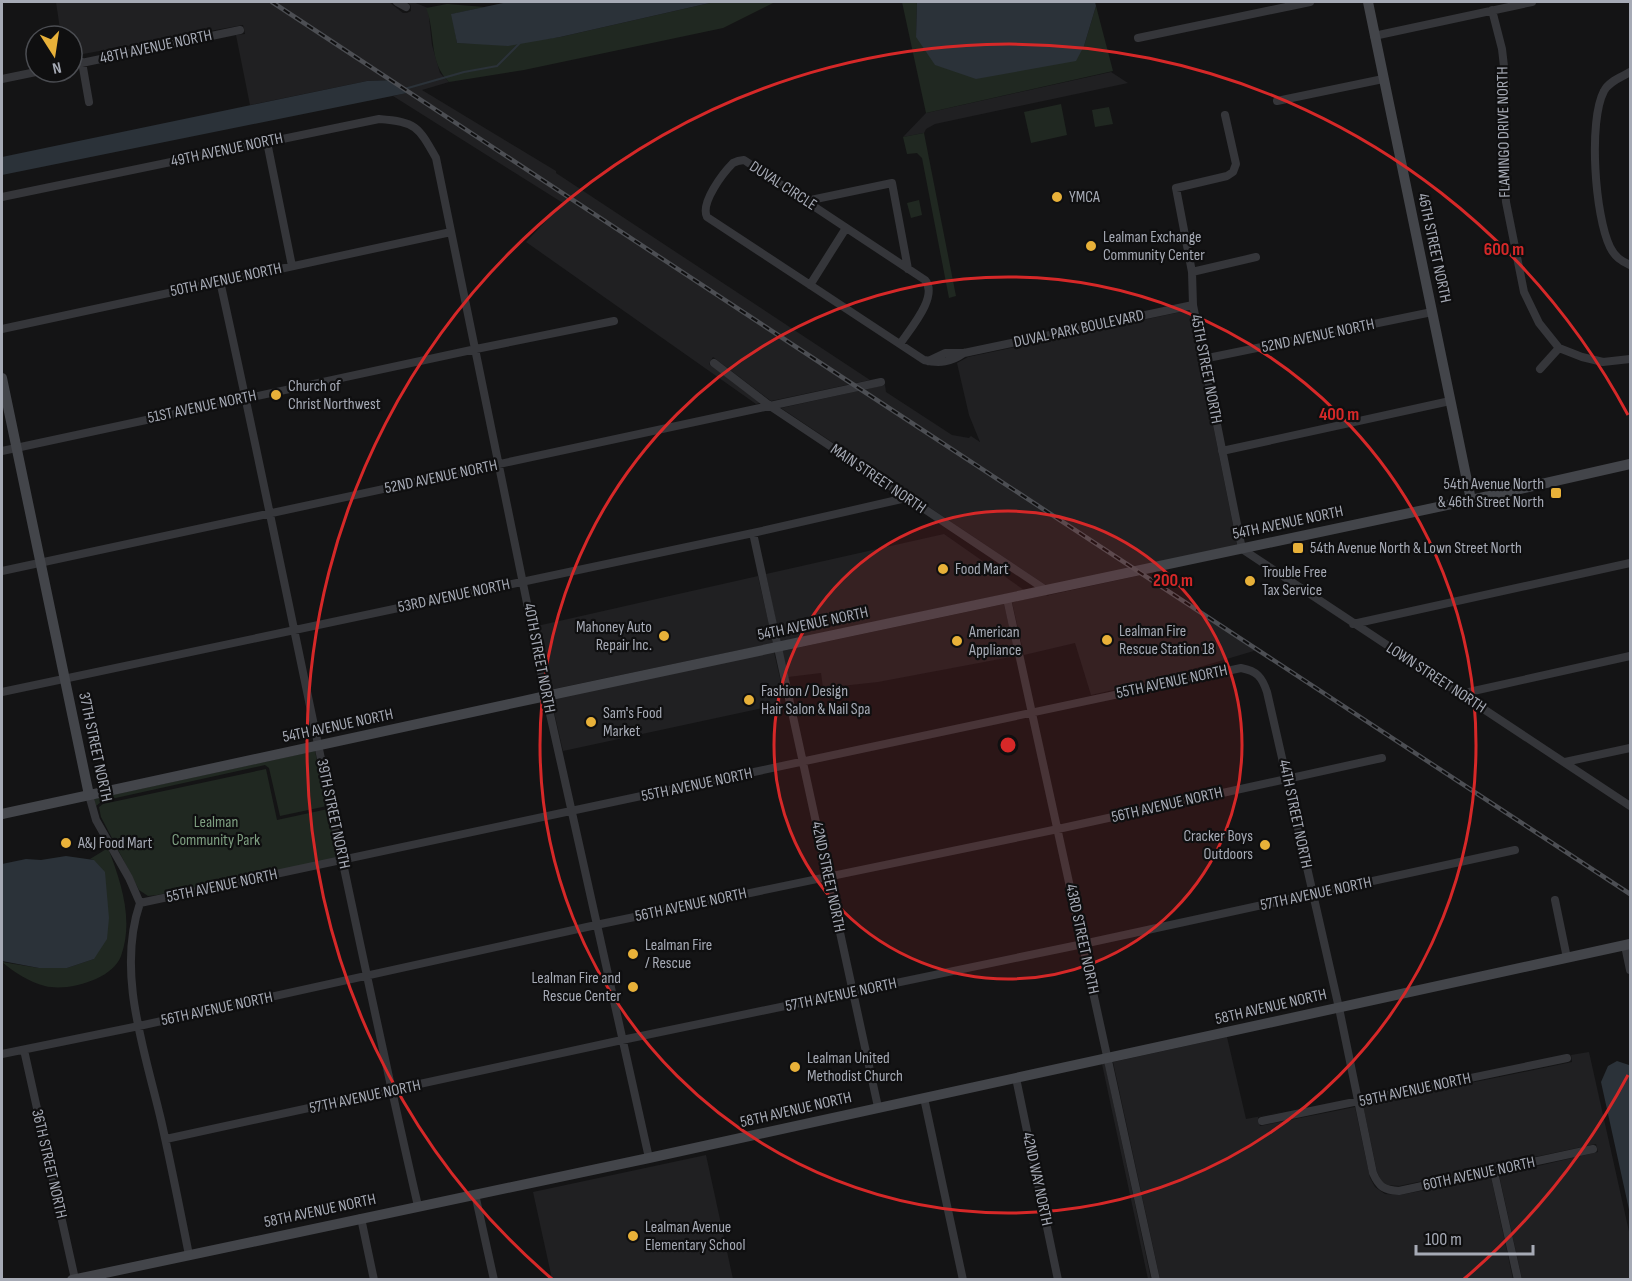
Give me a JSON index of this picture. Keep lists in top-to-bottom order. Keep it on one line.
{"streets":{"street":["48TH AVENUE NORTH","FLAMINGO DRIVE NORTH","49TH AVENUE NORTH","DUVAL CIRCLE","46TH STREET NORTH","50TH AVENUE NORTH","DUVAL PARK BOULEVARD","52ND AVENUE NORTH","45TH STREET NORTH","51ST AVENUE NORTH","MAIN STREET NORTH","54TH AVENUE NORTH","53RD AVENUE NORTH","40TH STREET NORTH","LOWN STREET NORTH","55TH AVENUE NORTH","37TH STREET NORTH","56TH AVENUE NORTH","39TH STREET NORTH","44TH STREET NORTH","42ND STREET NORTH","57TH AVENUE NORTH","43RD STREET NORTH","58TH AVENUE NORTH","59TH AVENUE NORTH","36TH STREET NORTH","60TH AVENUE NORTH","42ND WAY NORTH"]},"crossings":[["49TH AVENUE NORTH","40TH STREET NORTH"],["DUVAL CIRCLE","DUVAL PARK BOULEVARD"],["46TH STREET NORTH","52ND AVENUE NORTH"],["46TH STREET NORTH","54TH AVENUE NORTH"],["50TH AVENUE NORTH","40TH STREET NORTH"],["50TH AVENUE NORTH","39TH STREET NORTH"],["DUVAL PARK BOULEVARD","45TH STREET NORTH"],["52ND AVENUE NORTH","45TH STREET NORTH"],["52ND AVENUE NORTH","MAIN STREET NORTH"],["52ND AVENUE NORTH","40TH STREET NORTH"],["52ND AVENUE NORTH","37TH STREET NORTH"],["52ND AVENUE NORTH","39TH STREET NORTH"],["45TH STREET NORTH","54TH AVENUE NORTH"],["45TH STREET NORTH","LOWN STREET NORTH"],["51ST AVENUE NORTH","40TH STREET NORTH"],["51ST AVENUE NORTH","37TH STREET NORTH"],["51ST AVENUE NORTH","39TH STREET NORTH"],["MAIN STREET NORTH","54TH AVENUE NORTH"],["MAIN STREET NORTH","53RD AVENUE NORTH"],["54TH AVENUE NORTH","40TH STREET NORTH"],["54TH AVENUE NORTH","LOWN STREET NORTH"],["54TH AVENUE NORTH","37TH STREET NORTH"],["54TH AVENUE NORTH","39TH STREET NORTH"],["54TH AVENUE NORTH","42ND STREET NORTH"],["54TH AVENUE NORTH","43RD STREET NORTH"],["53RD AVENUE NORTH","40TH STREET NORTH"],["53RD AVENUE NORTH","37TH STREET NORTH"],["53RD AVENUE NORTH","39TH STREET NORTH"],["53RD AVENUE NORTH","42ND STREET NORTH"],["40TH STREET NORTH","55TH AVENUE NORTH"],["40TH STREET NORTH","56TH AVENUE NORTH"],["40TH STREET NORTH","57TH AVENUE NORTH"],["40TH STREET NORTH","58TH AVENUE NORTH"],["55TH AVENUE NORTH","37TH STREET NORTH"],["55TH AVENUE NORTH","39TH STREET NORTH"],["55TH AVENUE NORTH","44TH STREET NORTH"],["55TH AVENUE NORTH","42ND STREET NORTH"],["55TH AVENUE NORTH","43RD STREET NORTH"],["56TH AVENUE NORTH","39TH STREET NORTH"],["56TH AVENUE NORTH","44TH STREET NORTH"],["56TH AVENUE NORTH","42ND STREET NORTH"],["56TH AVENUE NORTH","43RD STREET NORTH"],["56TH AVENUE NORTH","36TH STREET NORTH"],["39TH STREET NORTH","57TH AVENUE NORTH"],["39TH STREET NORTH","58TH AVENUE NORTH"],["44TH STREET NORTH","57TH AVENUE NORTH"],["44TH STREET NORTH","58TH AVENUE NORTH"],["44TH STREET NORTH","59TH AVENUE NORTH"],["44TH STREET NORTH","60TH AVENUE NORTH"],["42ND STREET NORTH","57TH AVENUE NORTH"],["42ND STREET NORTH","58TH AVENUE NORTH"],["57TH AVENUE NORTH","43RD STREET NORTH"],["43RD STREET NORTH","58TH AVENUE NORTH"],["58TH AVENUE NORTH","36TH STREET NORTH"],["58TH AVENUE NORTH","42ND WAY NORTH"]],"parks":["Lealman Community Park"],"places":{"other":["YMCA","Lealman Exchange Community Center","Church of Christ Northwest","Food Mart","Trouble Free Tax Service","Mahoney Auto Repair Inc.","Lealman Fire Rescue Station 18","American Appliance","Fashion / Design Hair Salon & Nail Spa","Sam's Food Market","A&J Food Mart","Cracker Boys Outdoors","Lealman Fire / Rescue","Lealman Fire and Rescue Center","Lealman United Methodist Church","Lealman Avenue Elementary School"],"transit":["54th Avenue North & 46th Street North","54th Avenue North & Lown Street North"]},"scale_bar":"100 m","north":"bottom","rings":["600 m","400 m","200 m"]}
